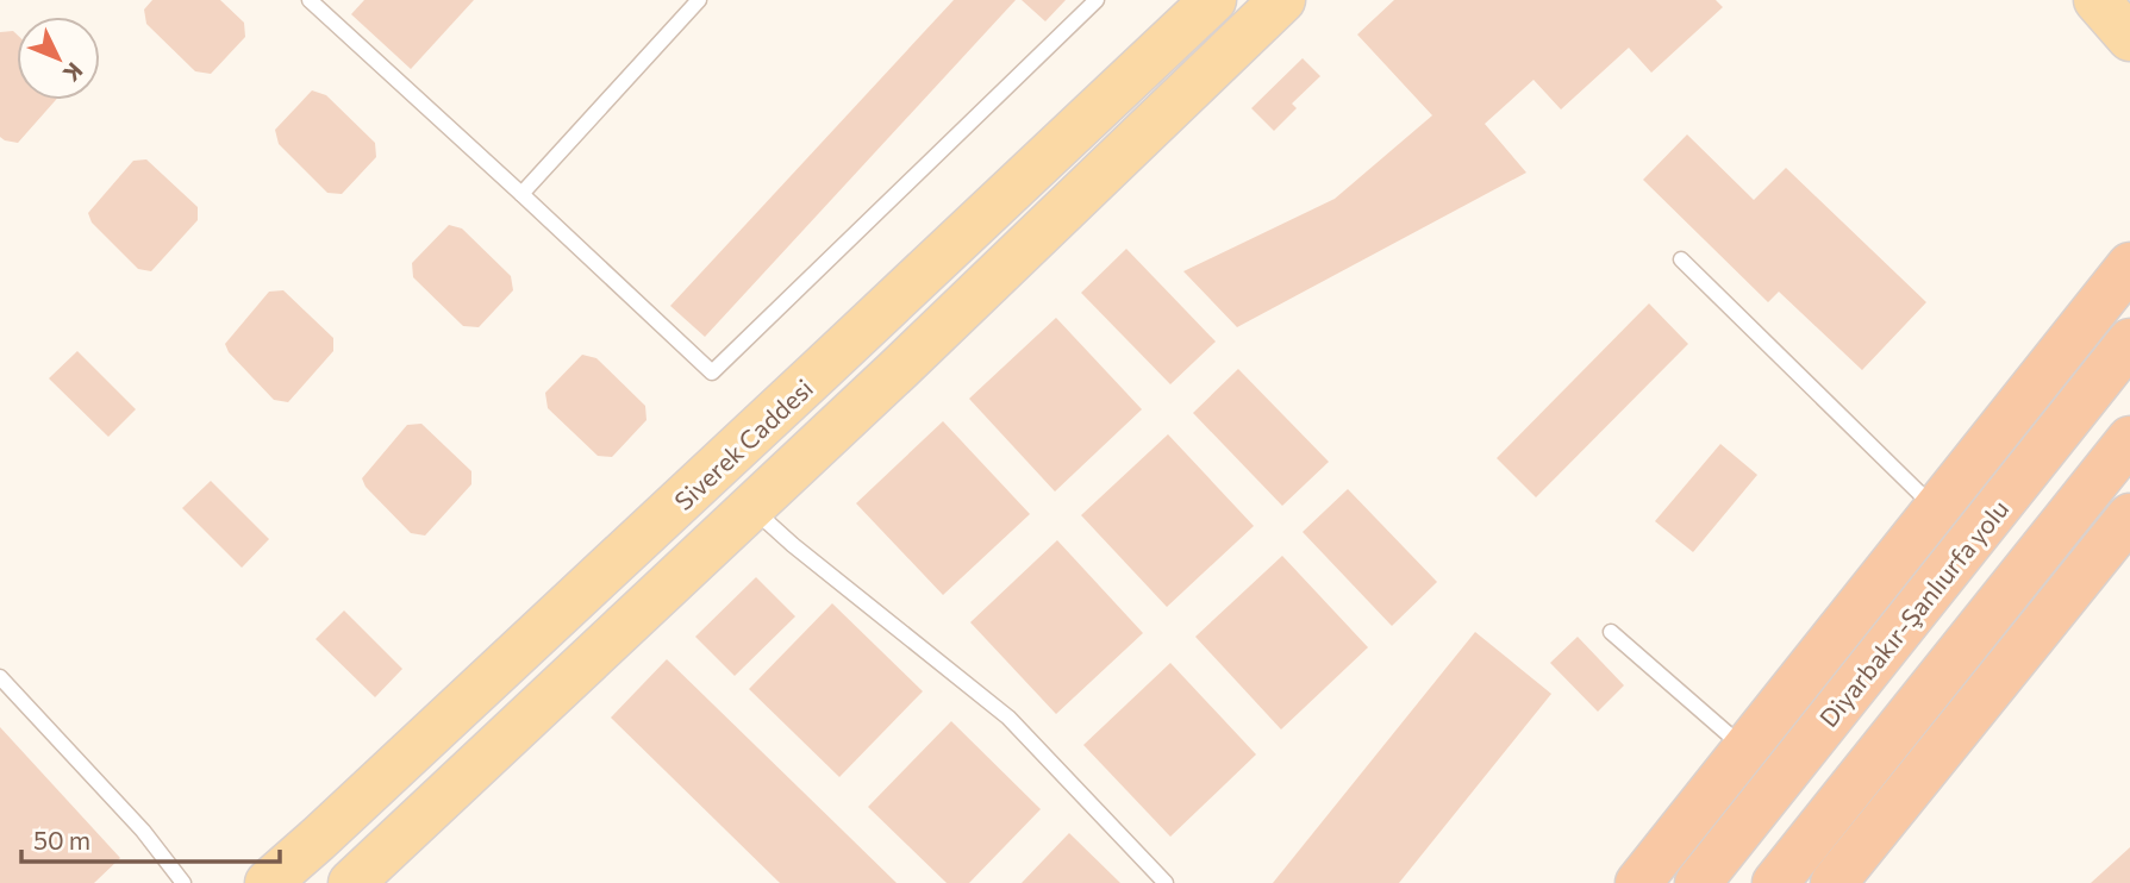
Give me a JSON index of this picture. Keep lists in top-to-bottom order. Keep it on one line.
{"streets":{"highway":["Diyarbakır-Şanlıurfa yolu"],"main road":["Siverek Caddesi"]},"scale_bar":"50 m","north":"bottom right"}
